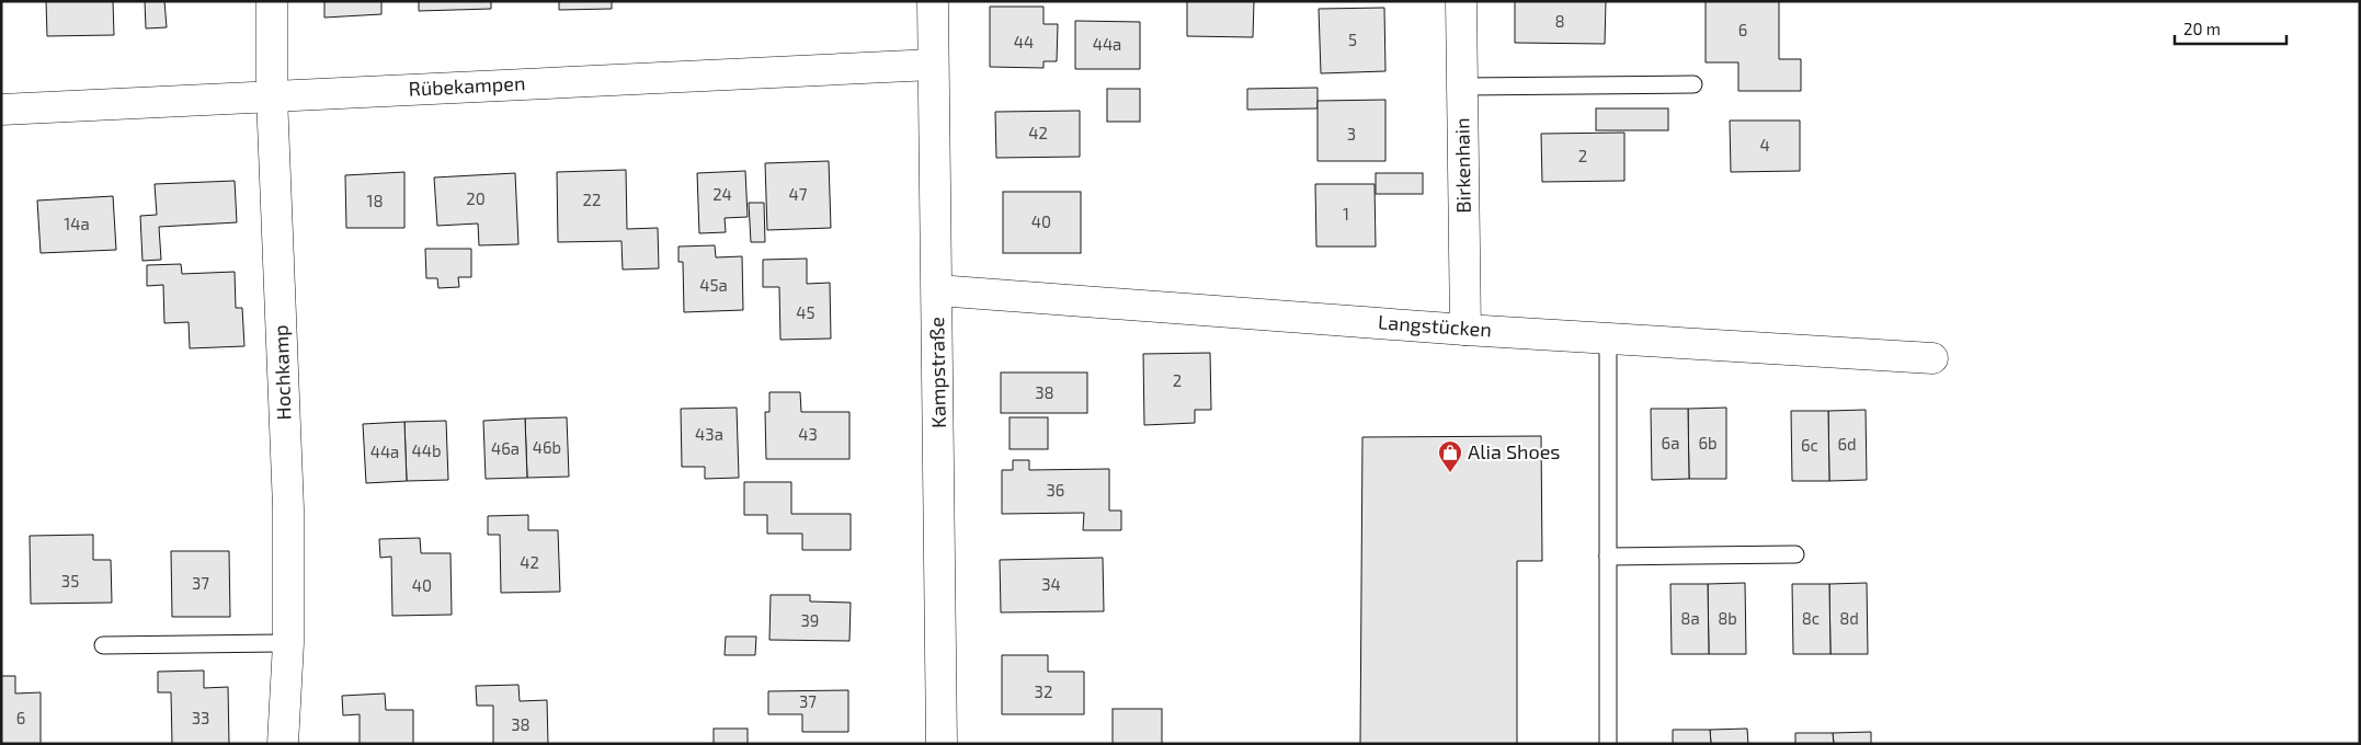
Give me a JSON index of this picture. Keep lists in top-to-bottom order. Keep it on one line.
{"streets":{"street":["Rübekampen","Birkenhain","Langstücken","Hochkamp","Kampstraße"]},"crossings":[["Rübekampen","Hochkamp"],["Rübekampen","Kampstraße"],["Birkenhain","Langstücken"],["Langstücken","Kampstraße"]],"places":{"shop":["Alia Shoes"]},"house_numbers":["8","6","5","44","44a","42","3","4","2","24","47","20","22","18","1","40","14a","45a","45","2","38","43a","43","6a","6b","6d","6c","46b","46a","44b","44a","36","42","35","37","34","40","8a","8b","8c","8d","39","32","37","6","33","38"],"scale_bar":"20 m"}
